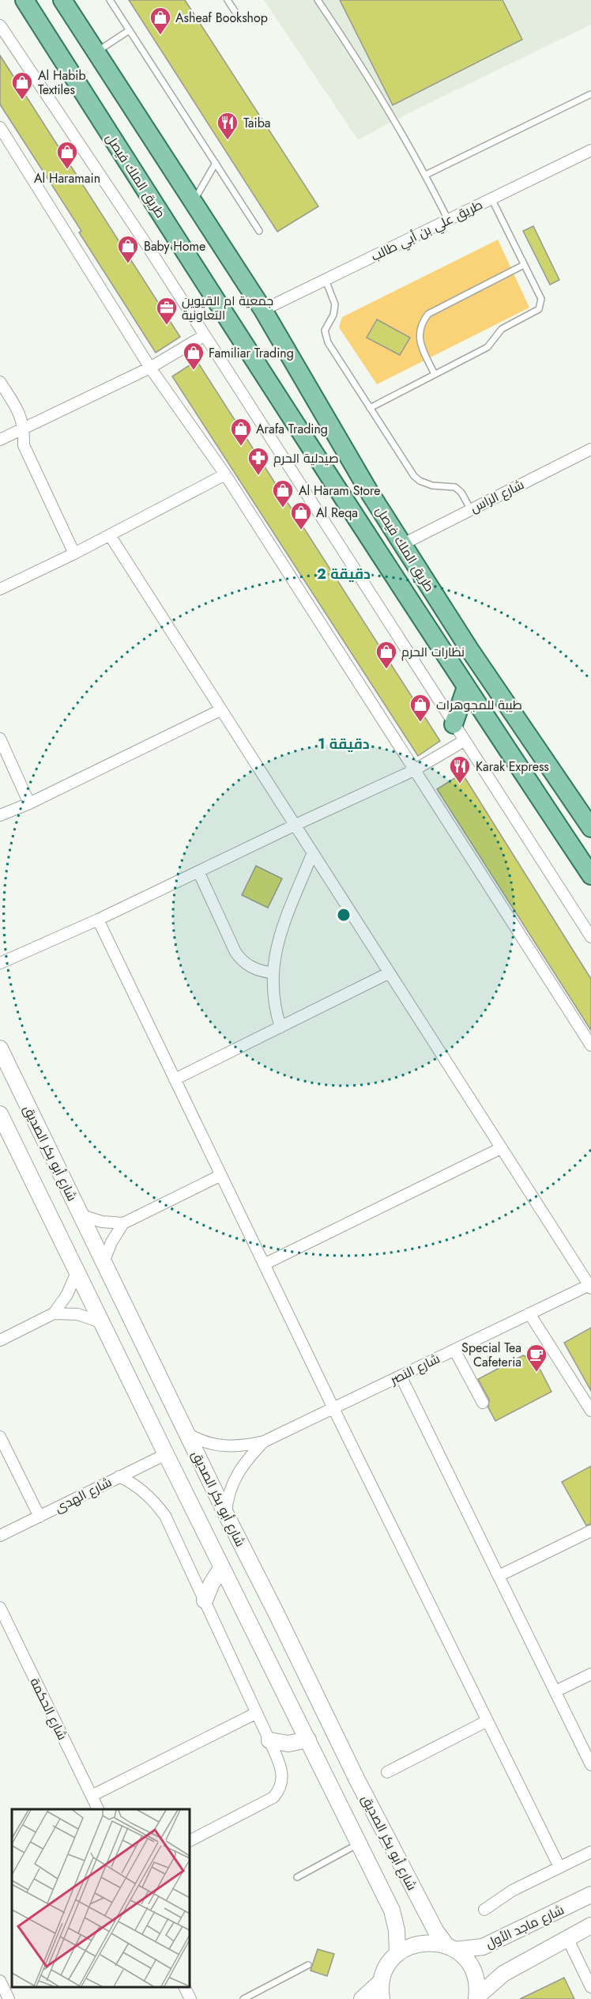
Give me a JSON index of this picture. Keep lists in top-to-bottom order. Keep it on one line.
{"streets":{"main road":["طريق الملك فيصل"],"street":["طريق علي بن أبي طالب","شارع الراس","شارع أبو بكر الصديق","شارع النصر","شارع الهدى","شارع الحكمة","شارع ماجد الأول"]},"crossings":[["طريق الملك فيصل","طريق علي بن أبي طالب"],["طريق الملك فيصل","شارع الراس"],["شارع أبو بكر الصديق","شارع النصر"],["شارع أبو بكر الصديق","شارع الهدى"],["شارع أبو بكر الصديق","شارع ماجد الأول"]],"places":{"shop":["Asheaf Bookshop","Al Habib Textiles","Al Haramain","Baby Home","Familiar Trading","Arafa Trading","Al Haram Store","Al Reqa","نظارات الحرم","طيبة للمجوهرات"],"restaurant":["Taiba","Karak Express"],"office":["جمعية ام القيوين التعاونية"],"pharmacy":["صيدلية الحرم"],"cafe":["Special Tea Cafeteria"]},"rings":["2 دقيقة","1 دقيقة"]}
